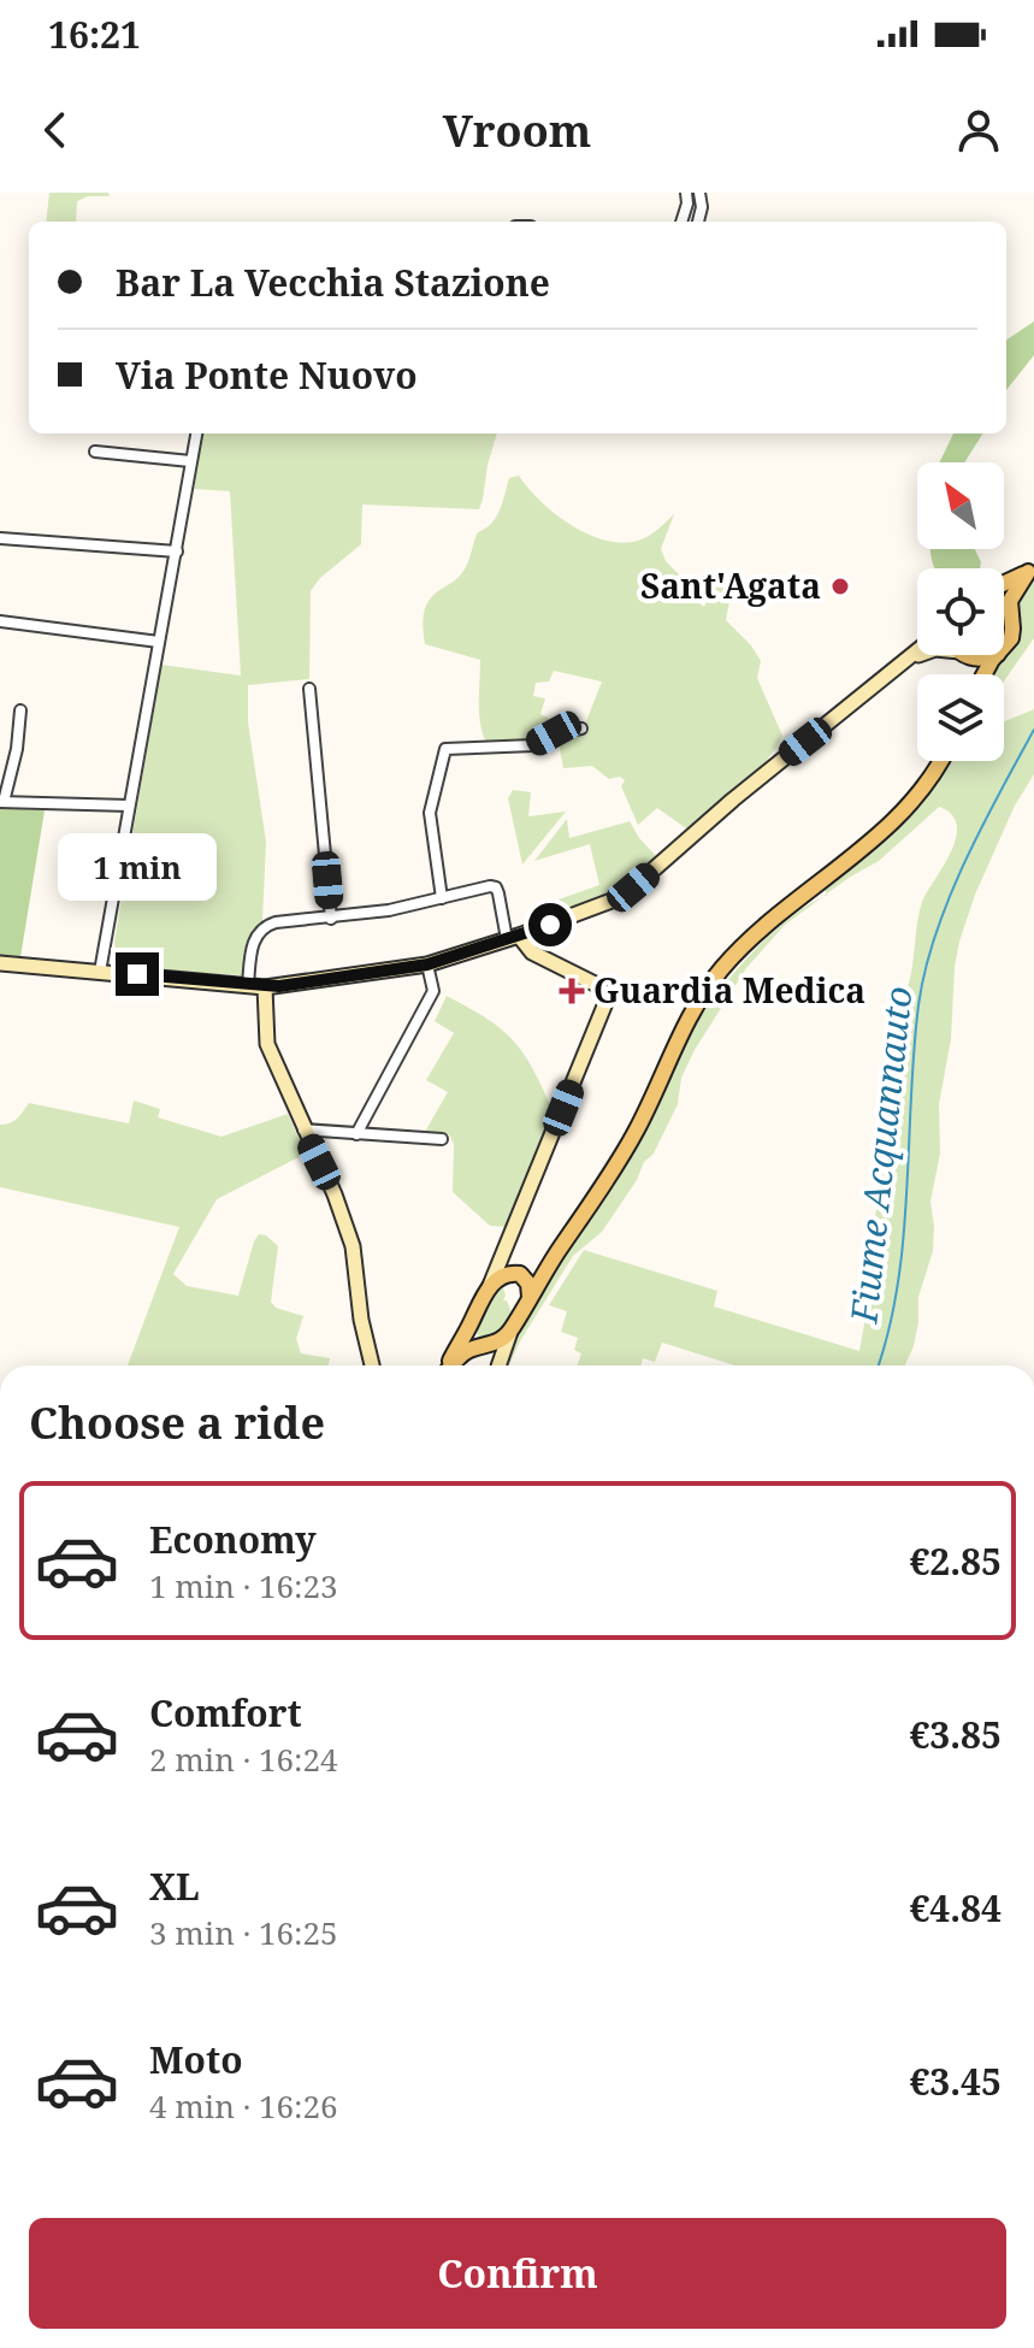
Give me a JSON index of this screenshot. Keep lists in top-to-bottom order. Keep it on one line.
{"water":["Fiume Acquannauto"],"places":{"other":["Sant'Agata"],"health":["Guardia Medica"]},"north":"top left","page":{"status":"16:21","header":"Vroom","banner":["Bar La Vecchia Stazione","Via Ponte Nuovo"],"bubble":"1 min","heading":"Choose a ride","list":[{"name":"Economy","note":"1 min · 16:23","value":"€2.85"},{"name":"Comfort","note":"2 min · 16:24","value":"€3.85"},{"name":"XL","note":"3 min · 16:25","value":"€4.84"},{"name":"Moto","note":"4 min · 16:26","value":"€3.45"}],"buttons":"Confirm"}}
